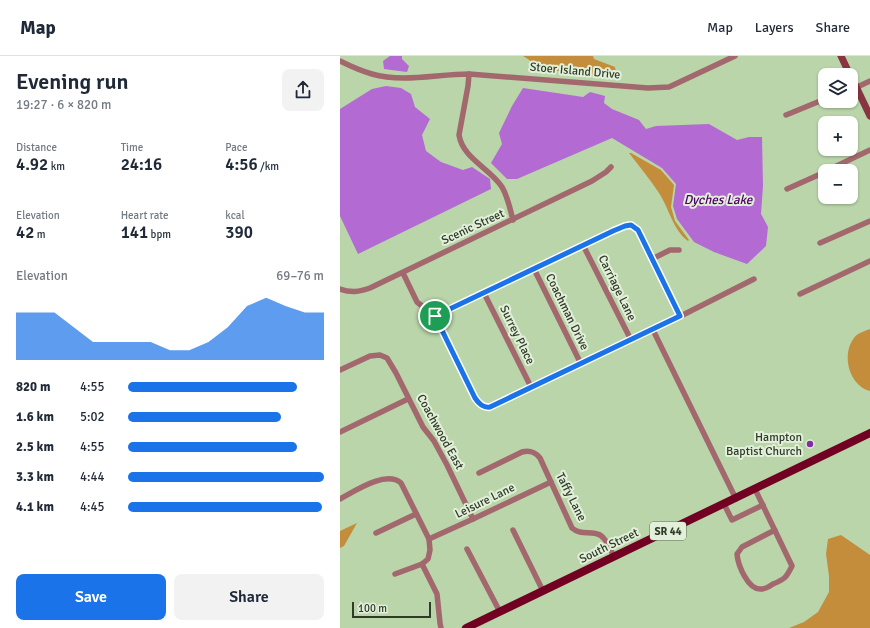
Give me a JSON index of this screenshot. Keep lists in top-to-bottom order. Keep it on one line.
{"streets":{"main road":["SR 44","South Street"],"street":["Stoer Island Drive","Scenic Street","Carriage Lane","Coachman Drive","Surrey Place","Coachwood East","Taffy Lane","Leisure Lane"]},"crossings":[["Coachwood East","Leisure Lane"],["Taffy Lane","Leisure Lane"],["Taffy Lane","South Street"]],"water":["Dyches Lake"],"places":["Hampton Baptist Church"],"scale_bar":"100 m","page":{"header":"Map","nav":["Map","Layers","Share"],"heading":["Evening run","19:27 · 6 × 820 m"],"map_buttons":["+","−"],"stats":[["Distance","4.92 km"],["Time","24:16"],["Pace","4:56 /km"],["Elevation","42 m"],["Heart rate","141 bpm"],["kcal","390"]],"chart":["Elevation","69–76 m"],"list":[{"name":"820 m","note":"4:55"},{"name":"1.6 km","note":"5:02"},{"name":"2.5 km","note":"4:55"},{"name":"3.3 km","note":"4:44"},{"name":"4.1 km","note":"4:45"}],"buttons":["Save","Share"],"scale":"100 m"}}
